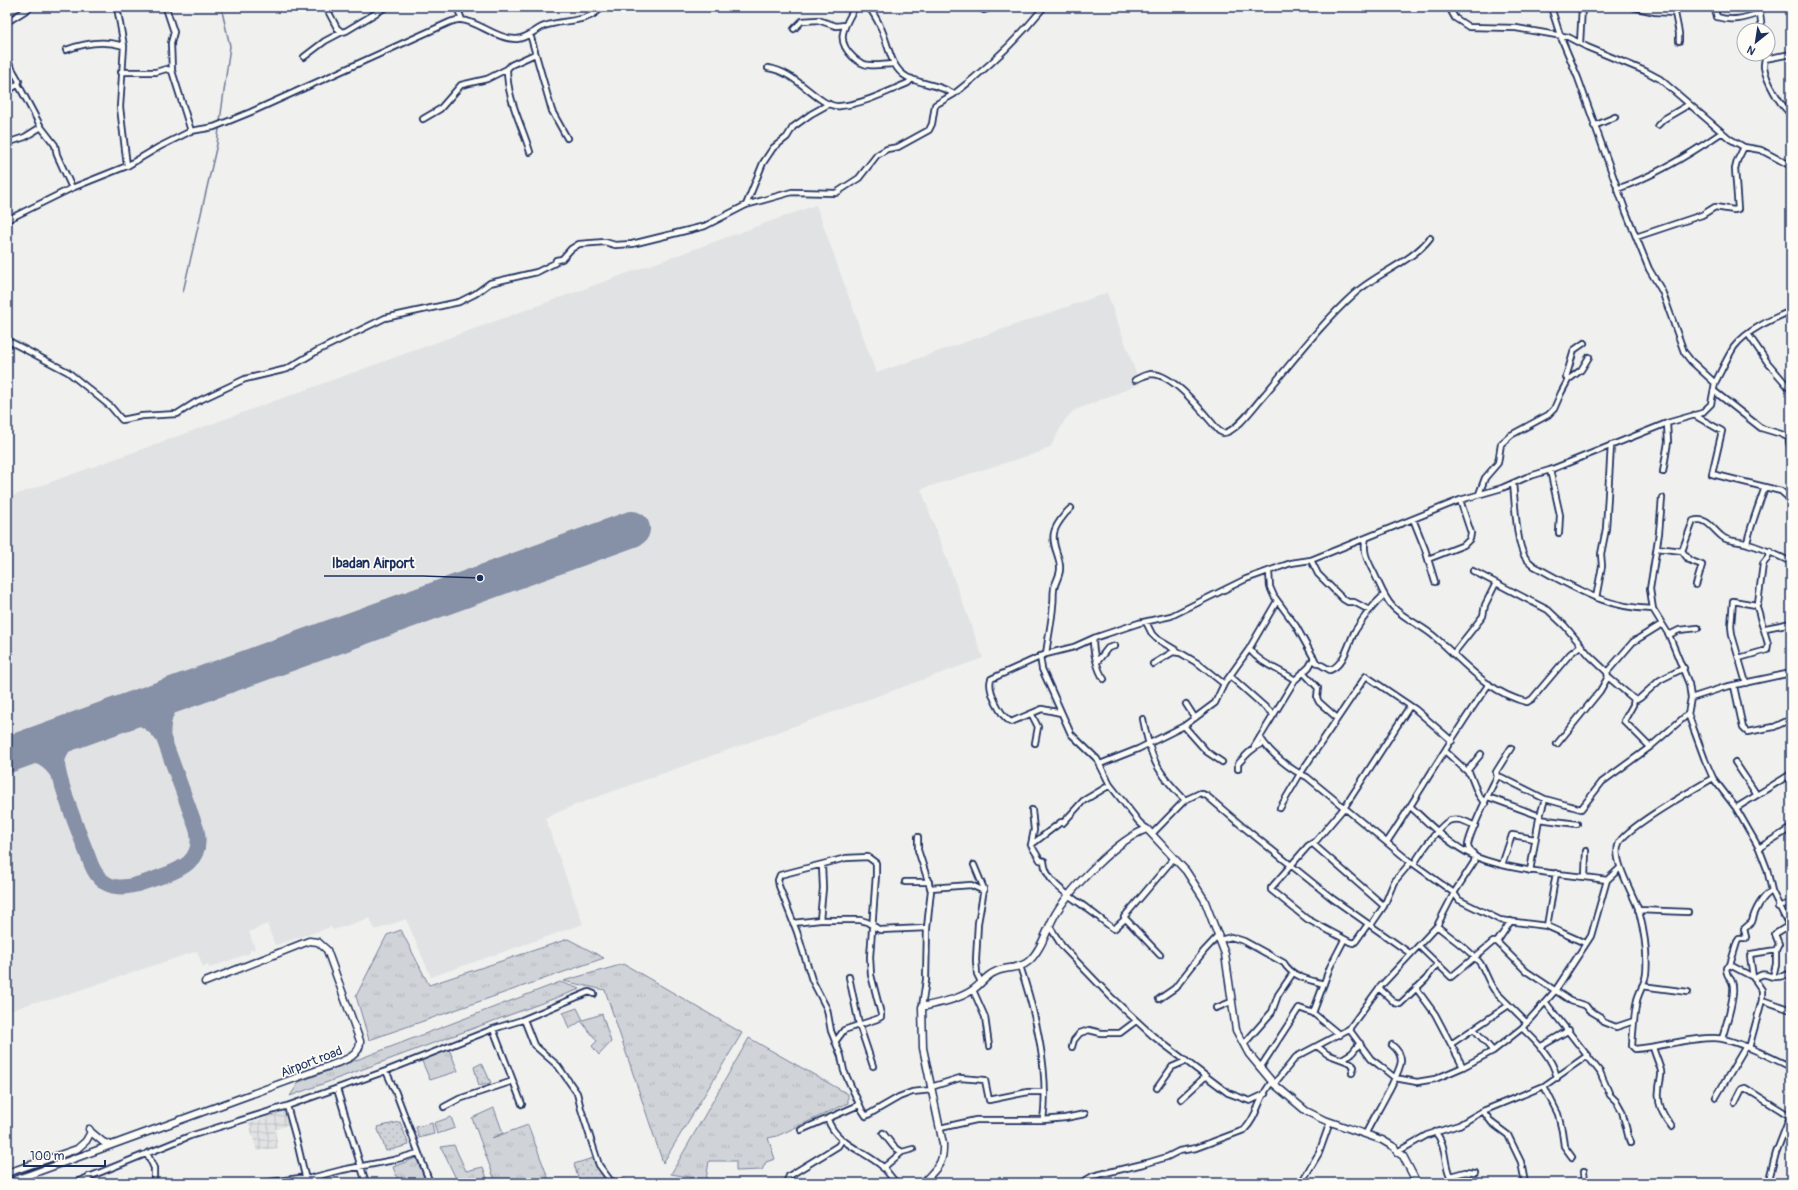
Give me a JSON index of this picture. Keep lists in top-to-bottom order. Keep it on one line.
{"streets":{"street":["Airport road"]},"places":["Ibadan Airport"],"scale_bar":"100 m","north":"bottom left"}
